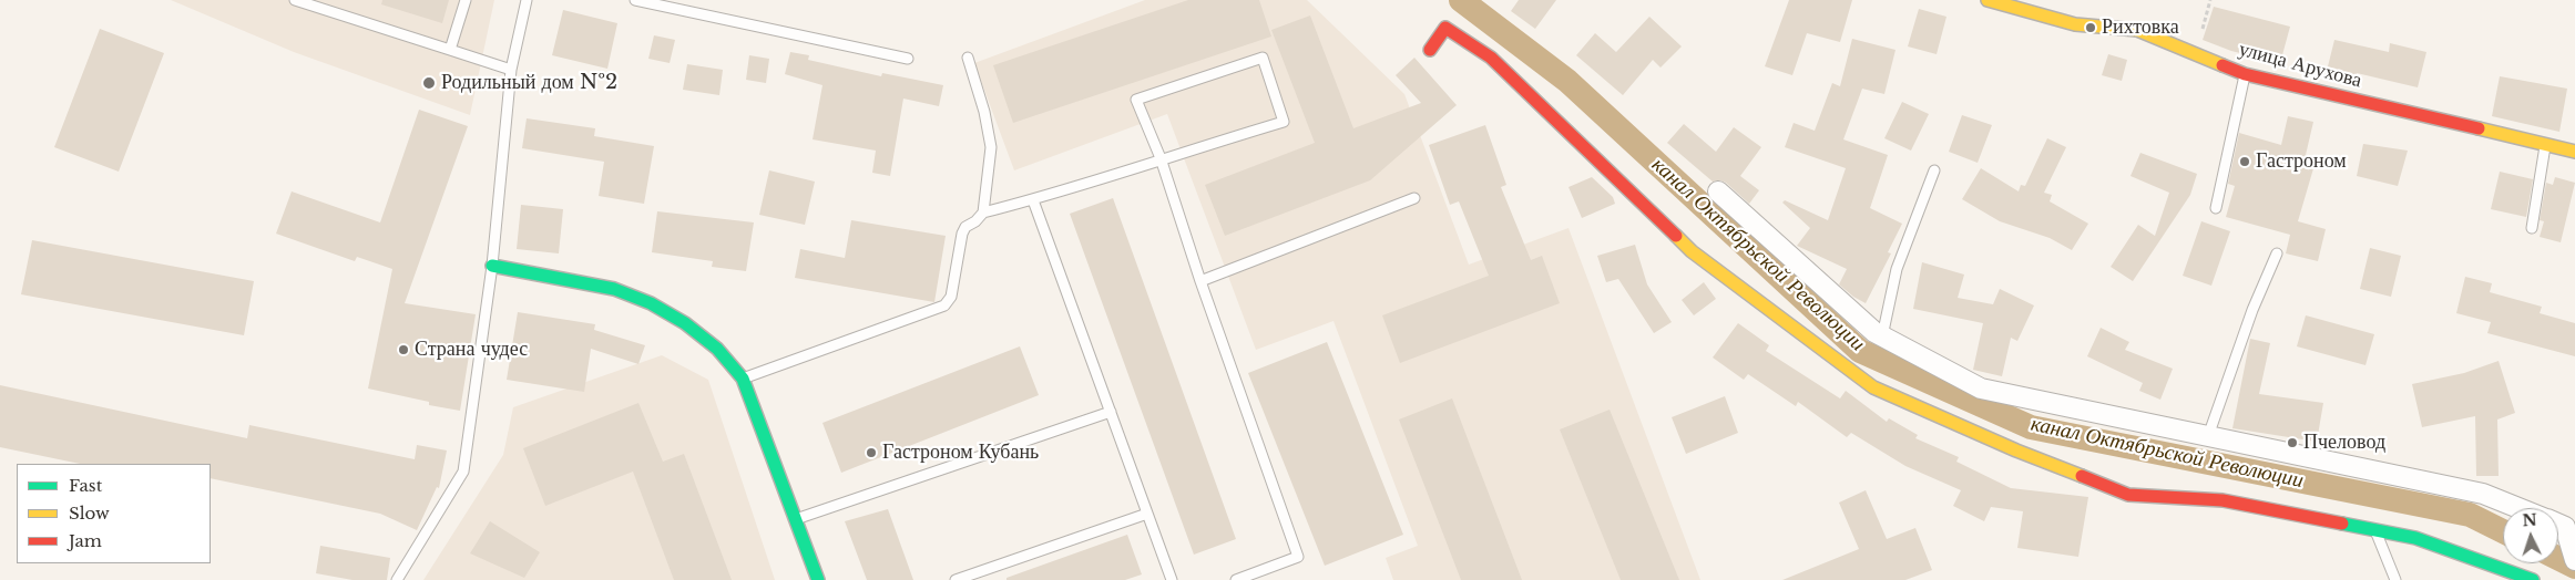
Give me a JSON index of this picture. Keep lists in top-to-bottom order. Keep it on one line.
{"streets":{"street":["улица Арухова"]},"water":["канал Октябрьской Революции"],"places":["Рихтовка","Родильный дом №2","Гастроном","Страна чудес","Пчеловод","Гастроном Кубань"],"legend":["Fast","Slow","Jam"],"north":"top"}
